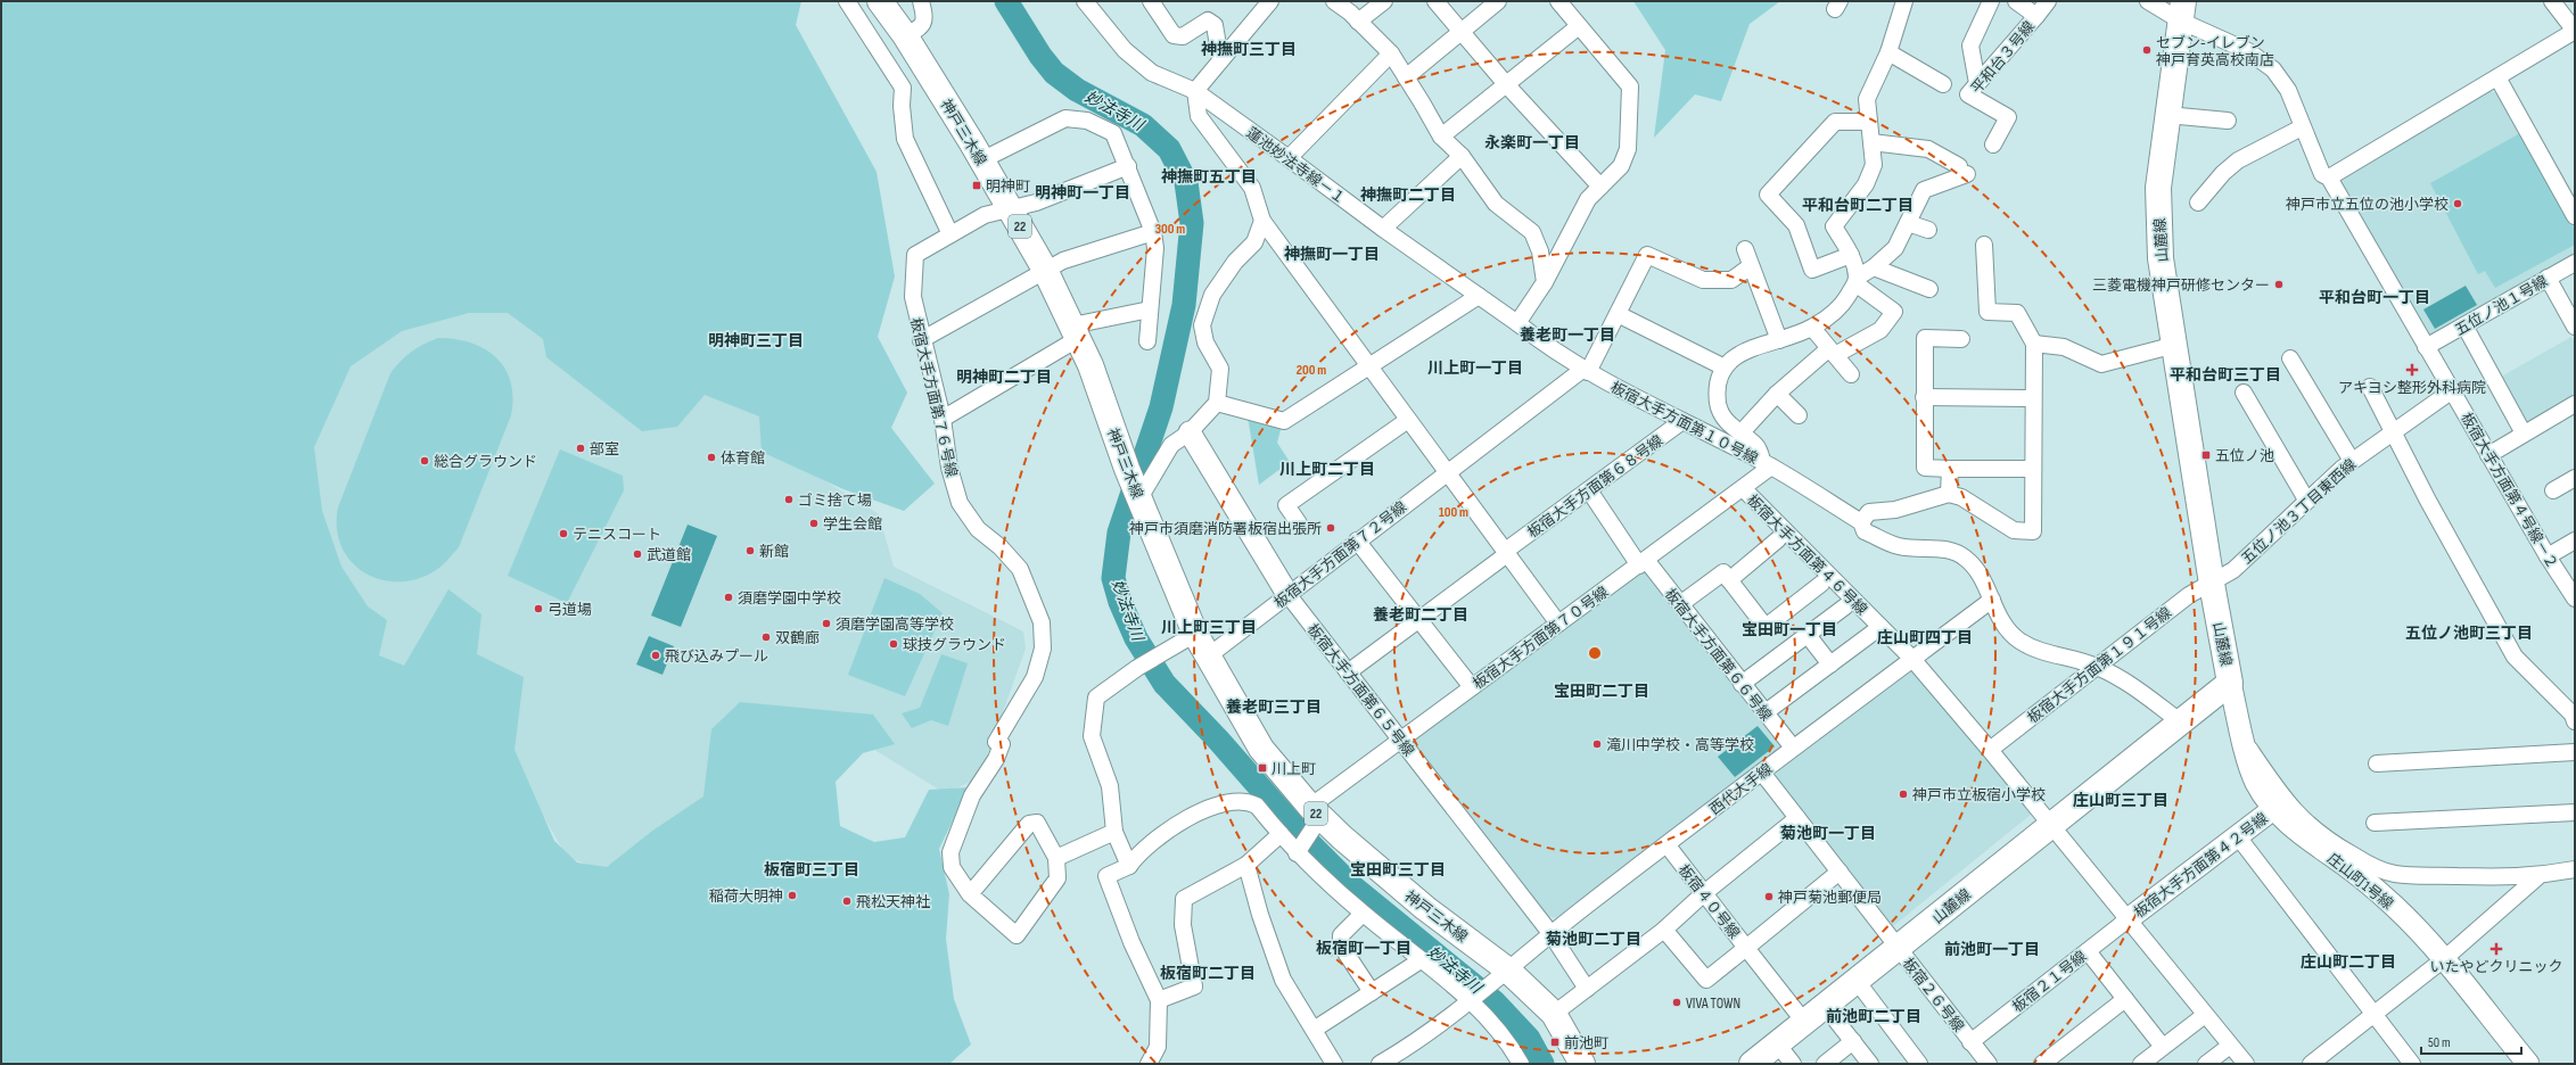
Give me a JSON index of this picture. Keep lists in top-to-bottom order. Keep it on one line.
{"streets":{"main road":["神戸三木線","22","山麓線"],"street":["平和台３号線","蓮池妙法寺線－１","五位ノ池１号線","板宿大手方面第７６号線","板宿大手方面第１０号線","板宿大手方面第６８号線","板宿大手方面第４号線－２","五位ノ池３丁目東西線","板宿大手方面第７２号線","板宿大手方面第４６号線","板宿大手方面第７０号線","板宿大手方面第６６号線","板宿大手方面第１９１号線","板宿大手方面第６５号線","西代大手線","板宿大手方面第４２号線","庄山町1号線","板宿４０号線","板宿２１号線","板宿２６号線"]},"crossings":[["神戸三木線","板宿大手方面第７６号線"],["神戸三木線","板宿大手方面第７２号線"],["神戸三木線","板宿大手方面第７０号線"],["神戸三木線","西代大手線"],["蓮池妙法寺線－１","板宿大手方面第１０号線"],["山麓線","板宿大手方面第１０号線"],["山麓線","板宿大手方面第４号線－２"],["山麓線","五位ノ池３丁目東西線"],["山麓線","板宿大手方面第４６号線"],["山麓線","板宿大手方面第１９１号線"],["山麓線","庄山町1号線"],["山麓線","板宿２６号線"],["五位ノ池１号線","板宿大手方面第４号線－２"],["板宿大手方面第１０号線","板宿大手方面第６８号線"],["板宿大手方面第１０号線","板宿大手方面第７２号線"],["板宿大手方面第１０号線","板宿大手方面第７０号線"],["板宿大手方面第１０号線","板宿大手方面第１９１号線"],["板宿大手方面第１０号線","西代大手線"],["板宿大手方面第６８号線","板宿大手方面第６６号線"],["板宿大手方面第６８号線","板宿大手方面第６５号線"],["板宿大手方面第４号線－２","五位ノ池３丁目東西線"],["五位ノ池３丁目東西線","板宿大手方面第１９１号線"],["板宿大手方面第７２号線","板宿大手方面第６５号線"],["板宿大手方面第４６号線","板宿大手方面第７０号線"],["板宿大手方面第４６号線","板宿大手方面第１９１号線"],["板宿大手方面第４６号線","西代大手線"],["板宿大手方面第４６号線","板宿大手方面第４２号線"],["板宿大手方面第４６号線","板宿２１号線"],["板宿大手方面第７０号線","板宿大手方面第６６号線"],["板宿大手方面第７０号線","板宿大手方面第６５号線"],["板宿大手方面第６６号線","西代大手線"],["板宿大手方面第６５号線","西代大手線"],["西代大手線","板宿４０号線"],["西代大手線","板宿２６号線"],["板宿大手方面第４２号線","庄山町1号線"],["板宿大手方面第４２号線","板宿２１号線"],["板宿４０号線","板宿２６号線"],["板宿２１号線","板宿２６号線"]],"districts":["神撫町三丁目","永楽町一丁目","神撫町五丁目","明神町一丁目","神撫町二丁目","平和台町二丁目","神撫町一丁目","平和台町一丁目","養老町一丁目","明神町三丁目","川上町一丁目","平和台町三丁目","明神町二丁目","川上町二丁目","養老町二丁目","川上町三丁目","宝田町一丁目","五位ノ池町三丁目","庄山町四丁目","宝田町二丁目","養老町三丁目","庄山町三丁目","菊池町一丁目","板宿町三丁目","宝田町三丁目","菊池町二丁目","板宿町一丁目","前池町一丁目","庄山町二丁目","板宿町二丁目","前池町二丁目"],"water":["妙法寺川"],"places":{"other":["セブン-イレブン 神戸育英高校南店","神戸市立五位の池小学校","三菱電機神戸研修センター","部室","体育館","総合グラウンド","ゴミ捨て場","学生会館","神戸市須磨消防署板宿出張所","テニスコート","新館","武道館","須磨学園中学校","弓道場","須磨学園高等学校","双鶴廊","球技グラウンド","飛び込みプール","滝川中学校・高等学校","神戸市立板宿小学校","稲荷大明神","神戸菊池郵便局","飛松天神社","VIVA TOWN"],"transit":["明神町","五位ノ池","川上町","前池町"],"health":["アキヨシ整形外科病院","いたやどクリニック"]},"scale_bar":"50 m","rings":["300 m","200 m","100 m"]}
